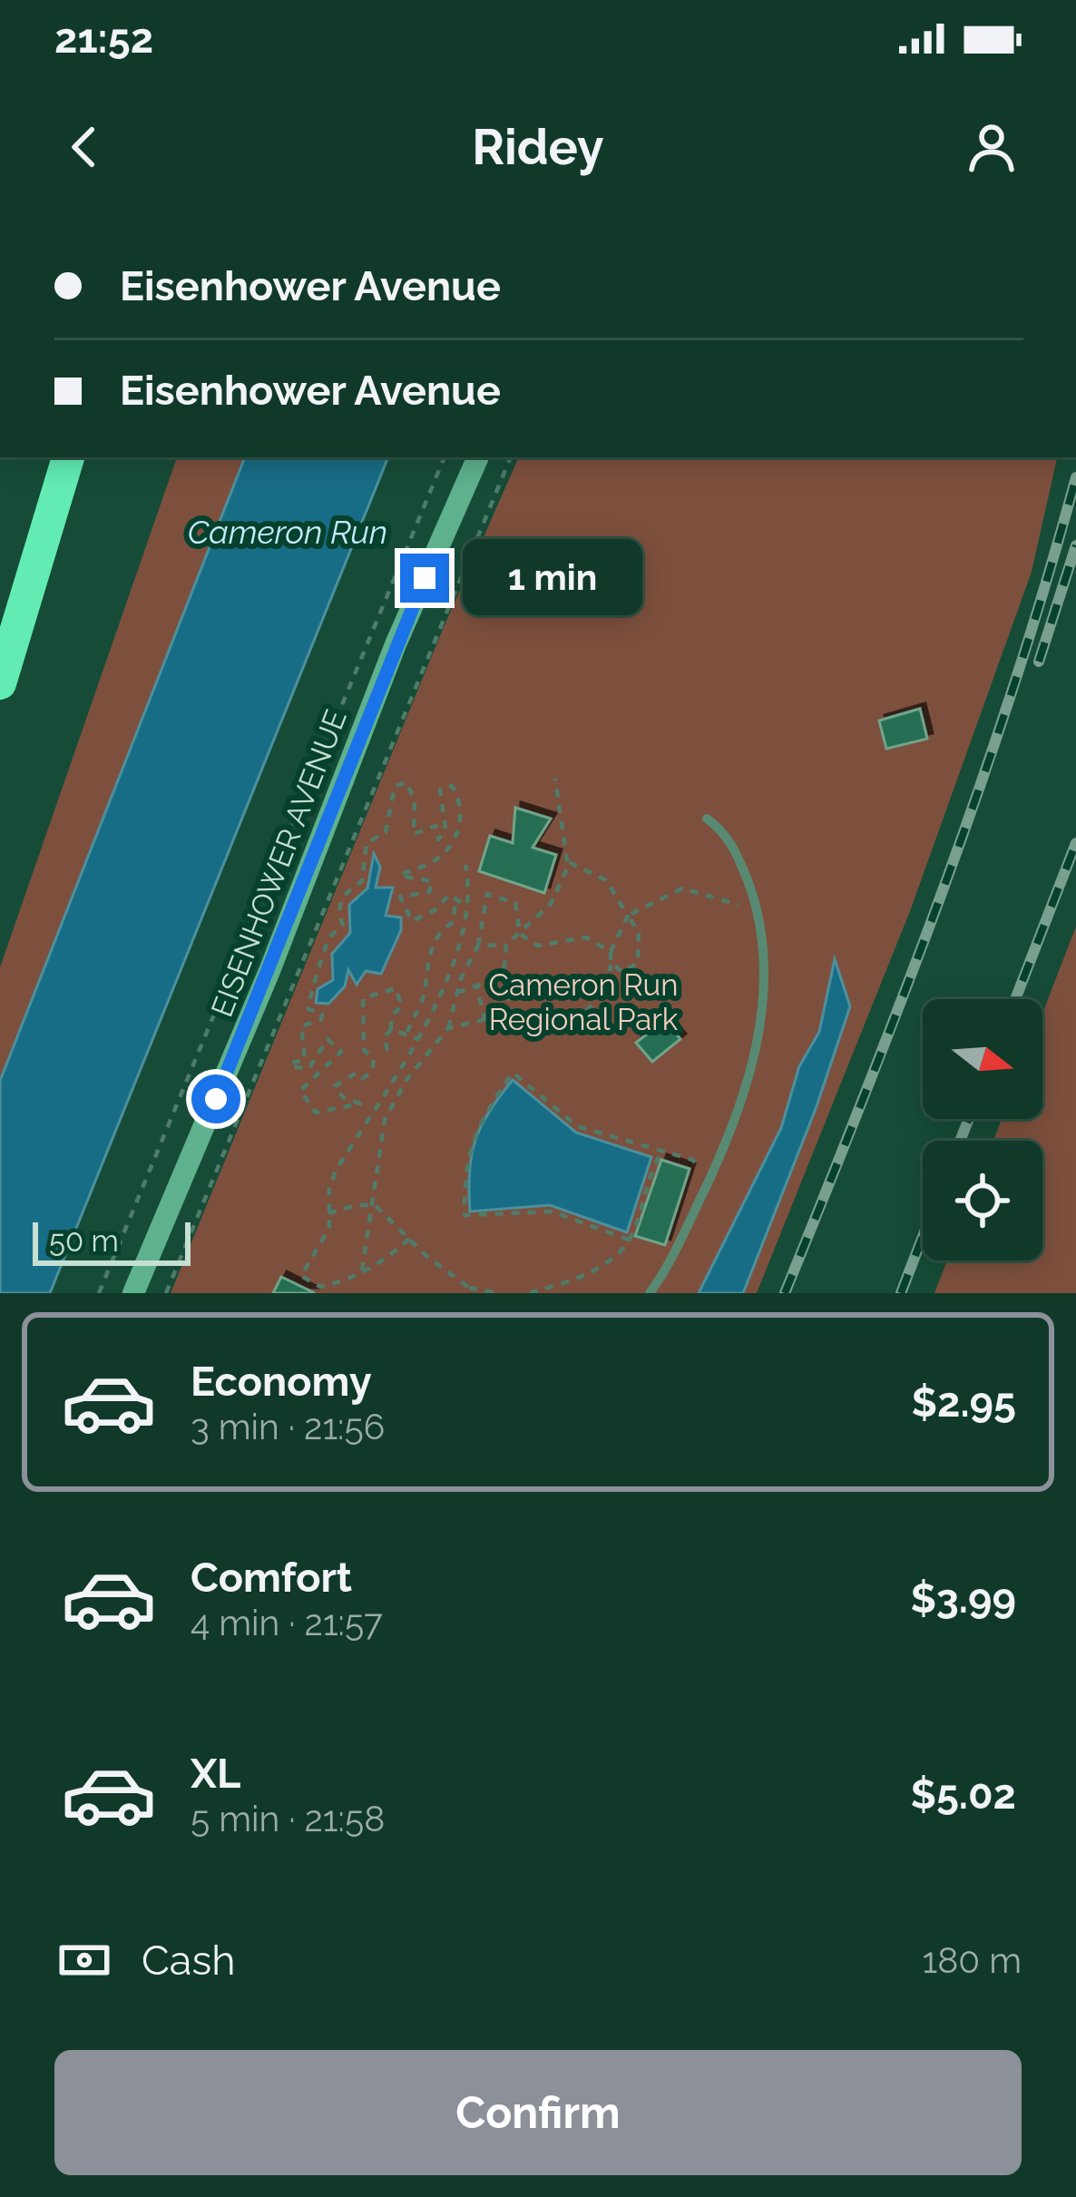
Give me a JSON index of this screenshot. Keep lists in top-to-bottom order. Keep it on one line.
{"streets":{"main road":["EISENHOWER AVENUE"]},"water":["Cameron Run"],"parks":["Cameron Run Regional Park"],"scale_bar":"50 m","north":"right","page":{"status":"21:52","header":"Ridey","banner":["Eisenhower Avenue","Eisenhower Avenue"],"bubble":"1 min","scale":"50 m","list":[{"name":"Economy","note":"3 min · 21:56","value":"$2.95"},{"name":"Comfort","note":"4 min · 21:57","value":"$3.99"},{"name":"XL","note":"5 min · 21:58","value":"$5.02"}],"pay":["Cash","180 m"],"buttons":"Confirm"}}
